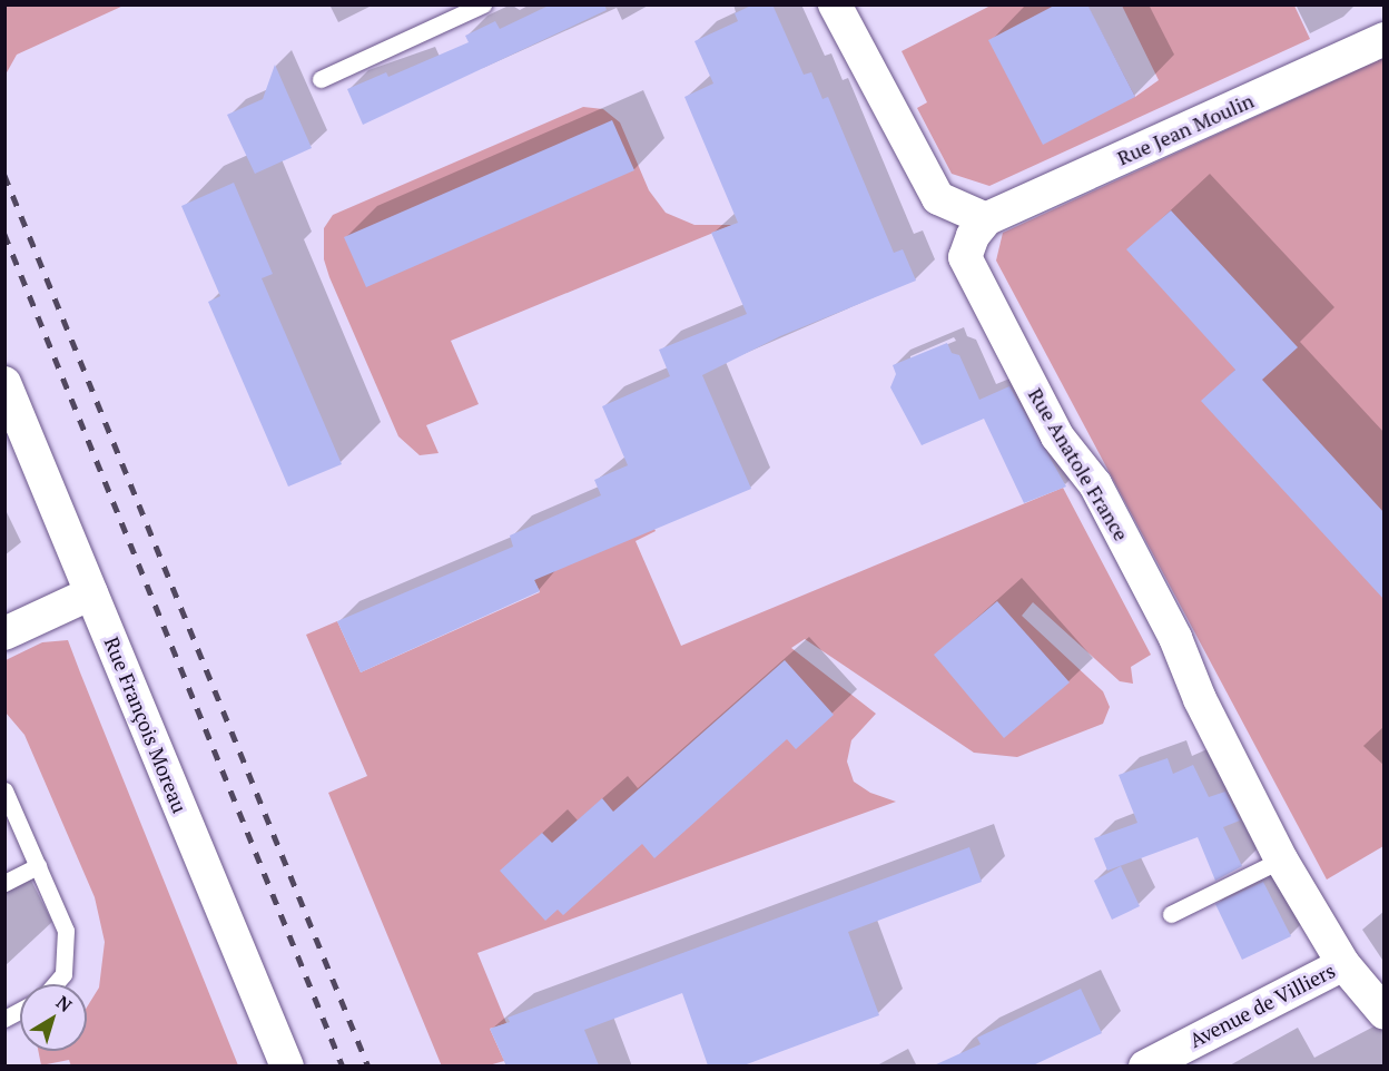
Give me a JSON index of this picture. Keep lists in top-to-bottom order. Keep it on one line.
{"streets":{"street":["Rue Jean Moulin","Rue Anatole France","Rue François Moreau","Avenue de Villiers"]},"crossings":[["Rue Jean Moulin","Rue Anatole France"],["Rue Anatole France","Avenue de Villiers"]],"north":"top right"}
